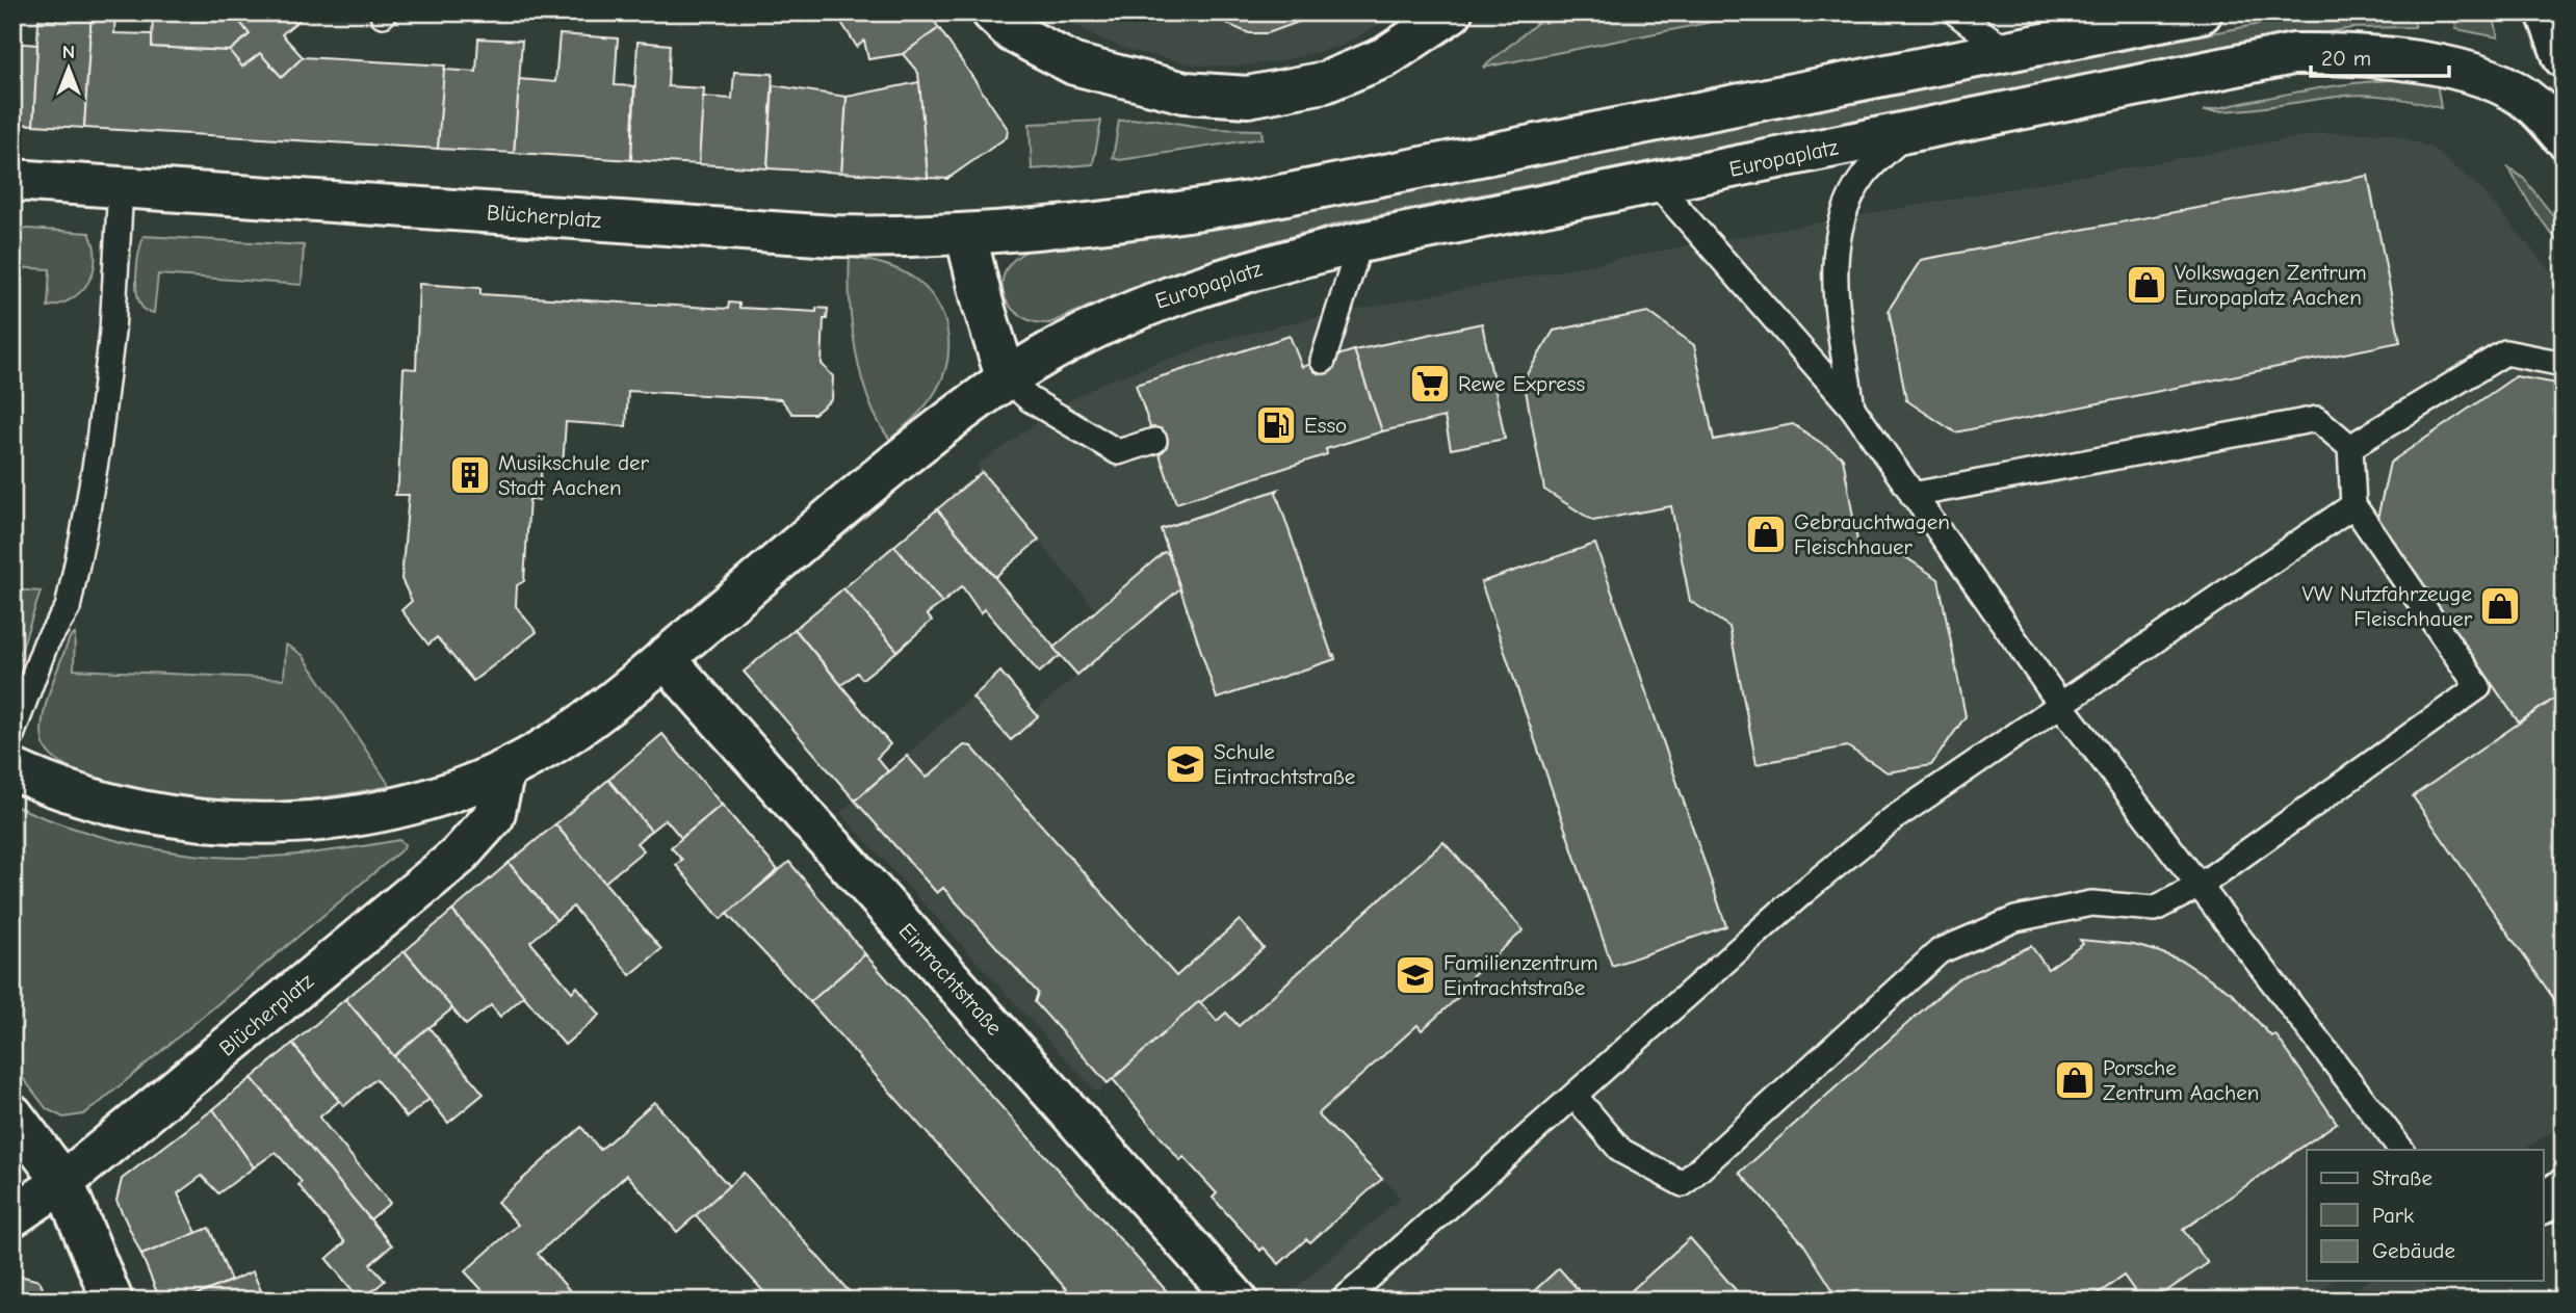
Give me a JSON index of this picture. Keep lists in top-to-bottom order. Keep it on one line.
{"streets":{"main road":["Europaplatz","Blücherplatz","Eintrachtstraße"]},"places":{"shop":["Volkswagen Zentrum Europaplatz Aachen","Gebrauchtwagen Fleischhauer","VW Nutzfahrzeuge Fleischhauer","Porsche Zentrum Aachen"],"supermarket":["Rewe Express"],"fuel station":["Esso"],"building":["Musikschule der Stadt Aachen"],"school or university":["Schule Eintrachtstraße","Familienzentrum Eintrachtstraße"]},"legend":["Straße","Park","Gebäude"],"scale_bar":"20 m","north":"top"}
